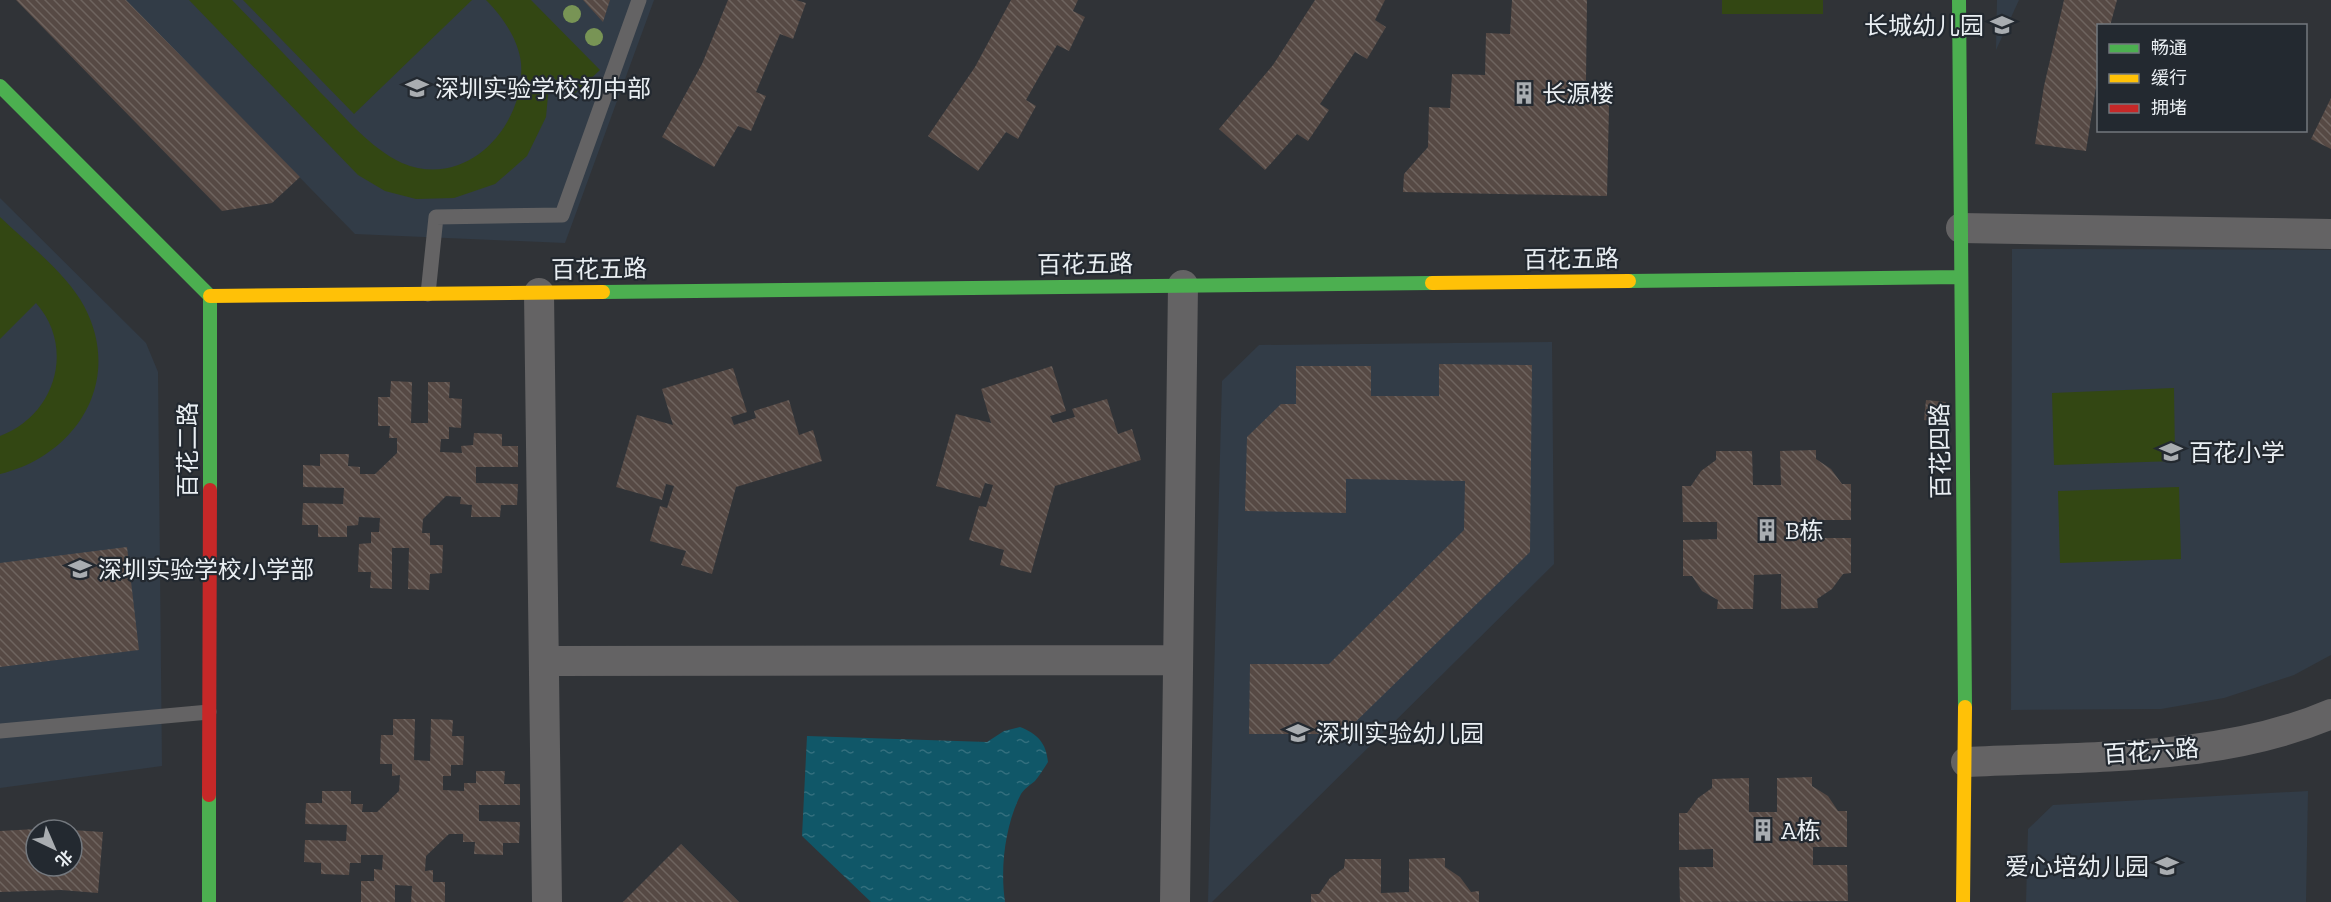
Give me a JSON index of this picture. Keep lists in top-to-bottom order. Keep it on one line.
{"streets":{"street":["百花五路","百花二路","百花四路","百花六路"]},"crossings":[["百花五路","百花二路"],["百花五路","百花四路"],["百花四路","百花六路"]],"places":{"school or university":["长城幼儿园","深圳实验学校初中部","百花小学","深圳实验学校小学部","深圳实验幼儿园","爱心培幼儿园"],"building":["长源楼","B栋","A栋"]},"legend":["畅通","缓行","拥堵"],"north":"bottom right"}
